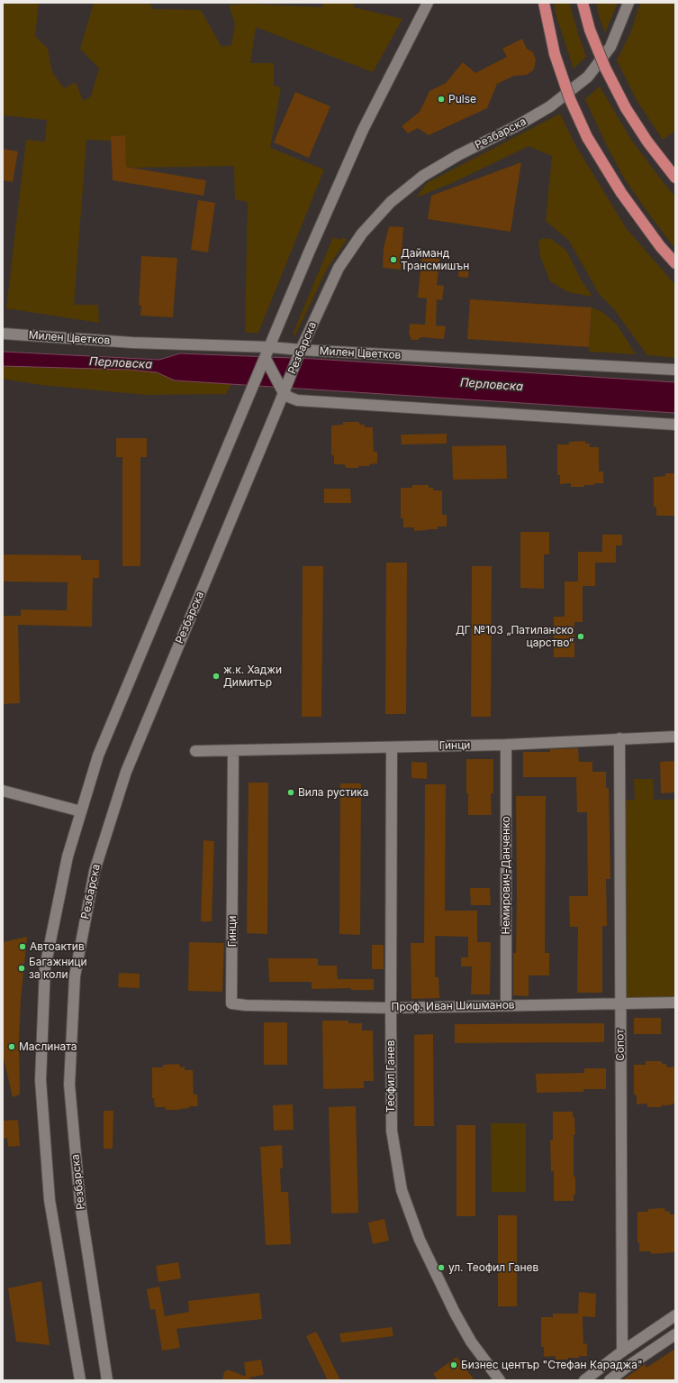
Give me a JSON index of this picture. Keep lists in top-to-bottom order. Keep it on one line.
{"streets":{"street":["Резбарска","Милен Цветков","Гинци","Немирович-Данченко","Проф. Иван Шишманов","Сопот","Теофил Ганев"]},"crossings":[["Резбарска","Милен Цветков"],["Гинци","Немирович-Данченко"],["Гинци","Проф. Иван Шишманов"],["Гинци","Сопот"],["Гинци","Теофил Ганев"],["Немирович-Данченко","Проф. Иван Шишманов"],["Проф. Иван Шишманов","Сопот"],["Проф. Иван Шишманов","Теофил Ганев"]],"water":["Перловска"],"places":["Pulse","Дайманд Трансмишън","ДГ №103 „Патиланско царство“","ж.к. Хаджи Димитър","Вила рустика","Автоактив","Багажници за коли","Маслината","ул. Теофил Ганев","Бизнес център \"Стефан Караджа\""]}
